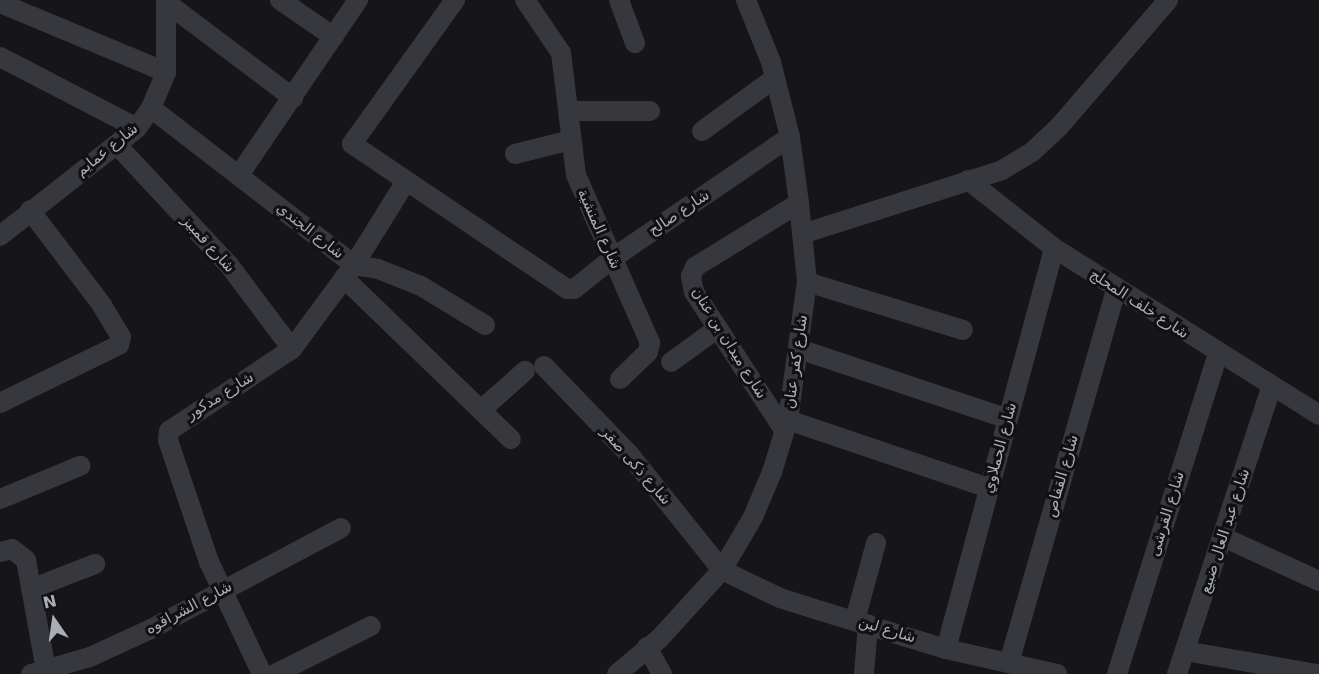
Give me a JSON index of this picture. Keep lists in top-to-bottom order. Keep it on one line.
{"streets":{"street":["شارع عمايم","شارع صالح","شارع المنشية","شارع الجندي","شارع قمبيز","شارع خلف المحلج","شارع ميدان بن عنان","شارع كفر عنان","شارع مدكور","شارع الحملاوي","شارع ذكى صقر","شارع القفاص","شارع القرشى","شارع عبد العال ضبيع","شارع الشراقوه","شارع لبن"]},"crossings":[["شارع عمايم","شارع الجندي"],["شارع عمايم","شارع قمبيز"],["شارع صالح","شارع المنشية"],["شارع صالح","شارع كفر عنان"],["شارع صالح","شارع مدكور"],["شارع الجندي","شارع مدكور"],["شارع قمبيز","شارع مدكور"],["شارع خلف المحلج","شارع الحملاوي"],["شارع خلف المحلج","شارع القفاص"],["شارع خلف المحلج","شارع القرشى"],["شارع خلف المحلج","شارع عبد العال ضبيع"],["شارع ميدان بن عنان","شارع كفر عنان"],["شارع كفر عنان","شارع ذكى صقر"],["شارع كفر عنان","شارع لبن"],["شارع مدكور","شارع الشراقوه"],["شارع الحملاوي","شارع لبن"],["شارع ذكى صقر","شارع لبن"],["شارع القفاص","شارع لبن"]],"north":"top"}
